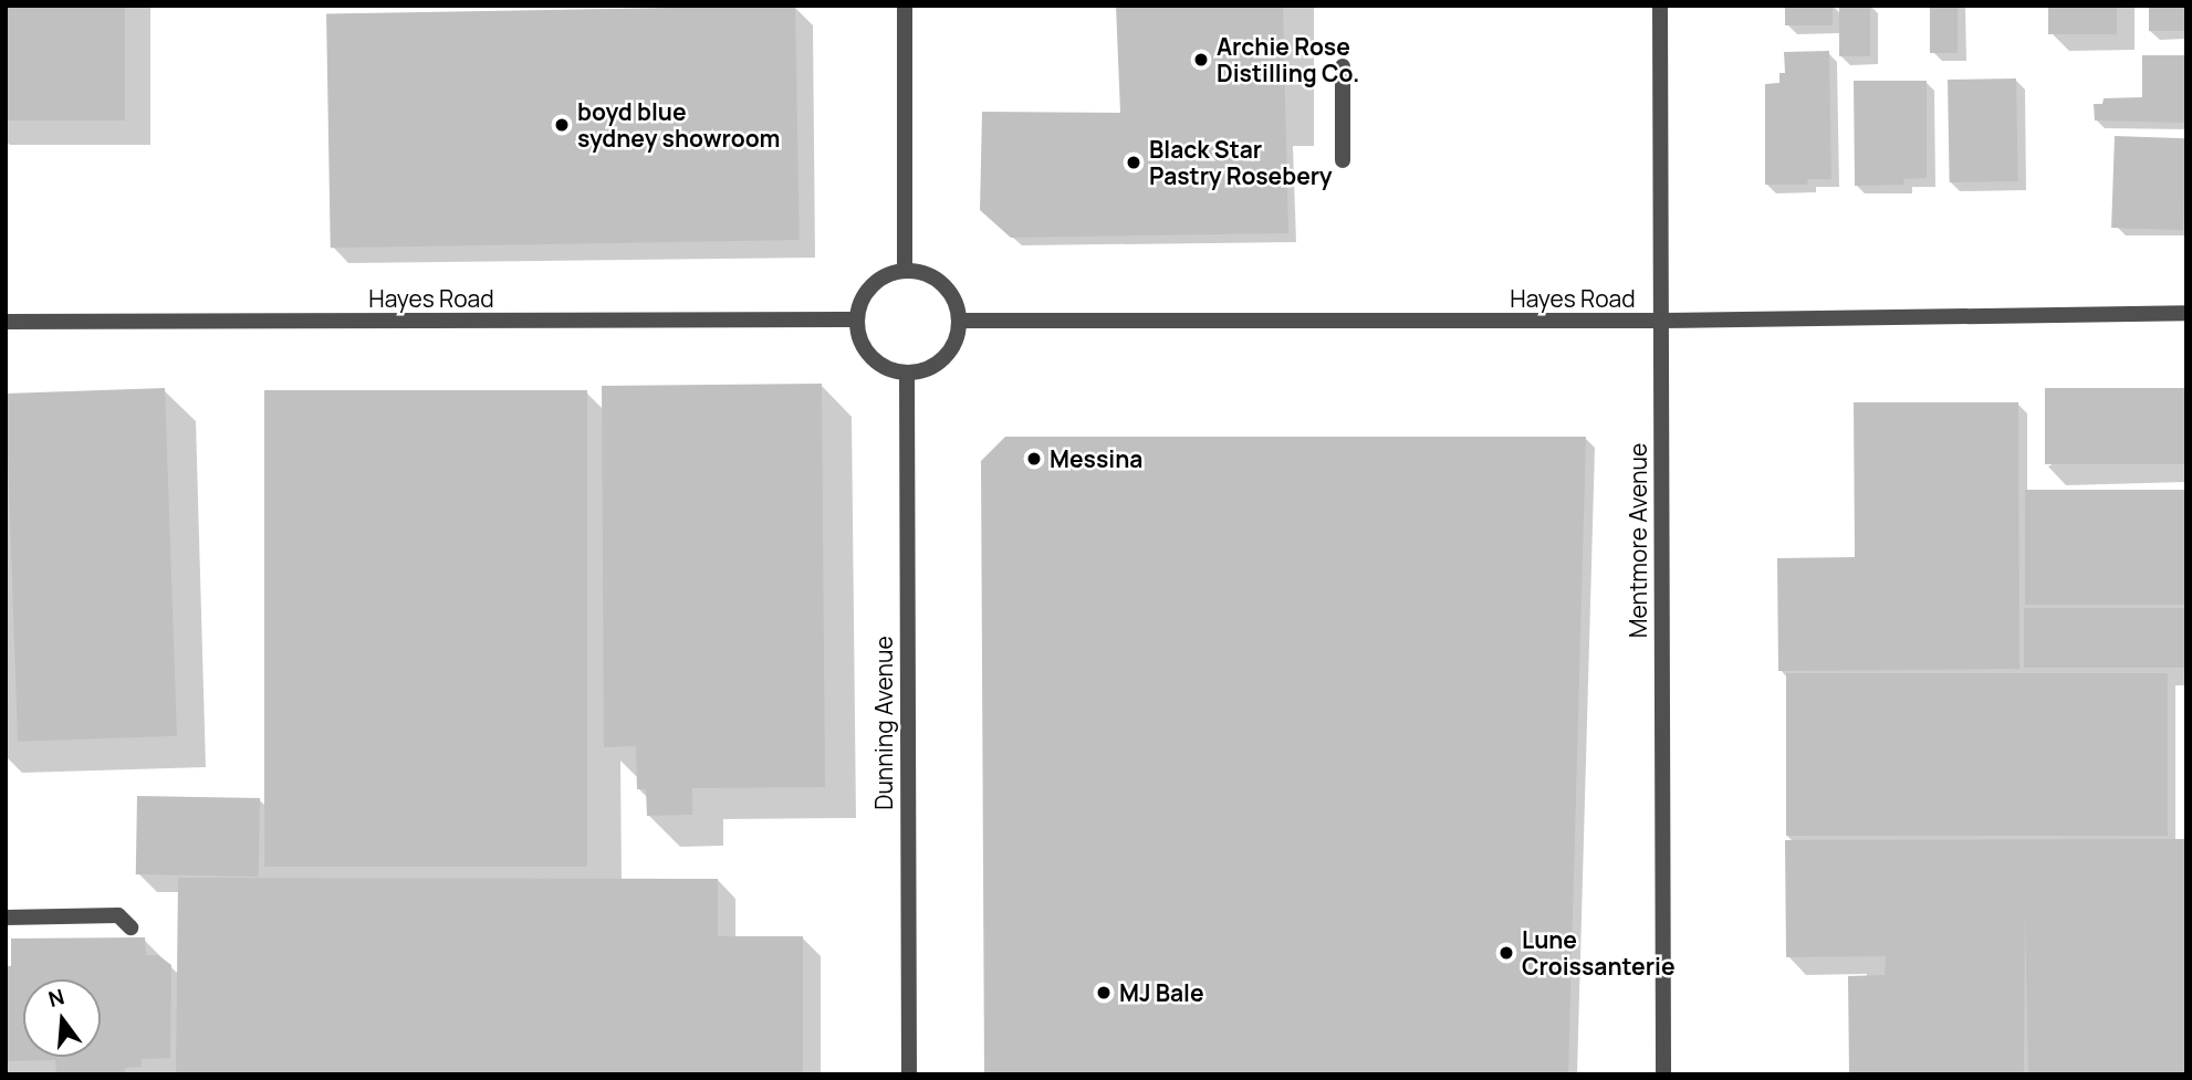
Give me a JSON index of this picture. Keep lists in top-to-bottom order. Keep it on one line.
{"streets":{"street":["Hayes Road","Mentmore Avenue","Dunning Avenue"]},"crossings":[["Hayes Road","Mentmore Avenue"],["Hayes Road","Dunning Avenue"]],"places":["Archie Rose Distilling Co.","boyd blue sydney showroom","Black Star Pastry Rosebery","Messina","Lune Croissanterie","MJ Bale"],"north":"top"}
